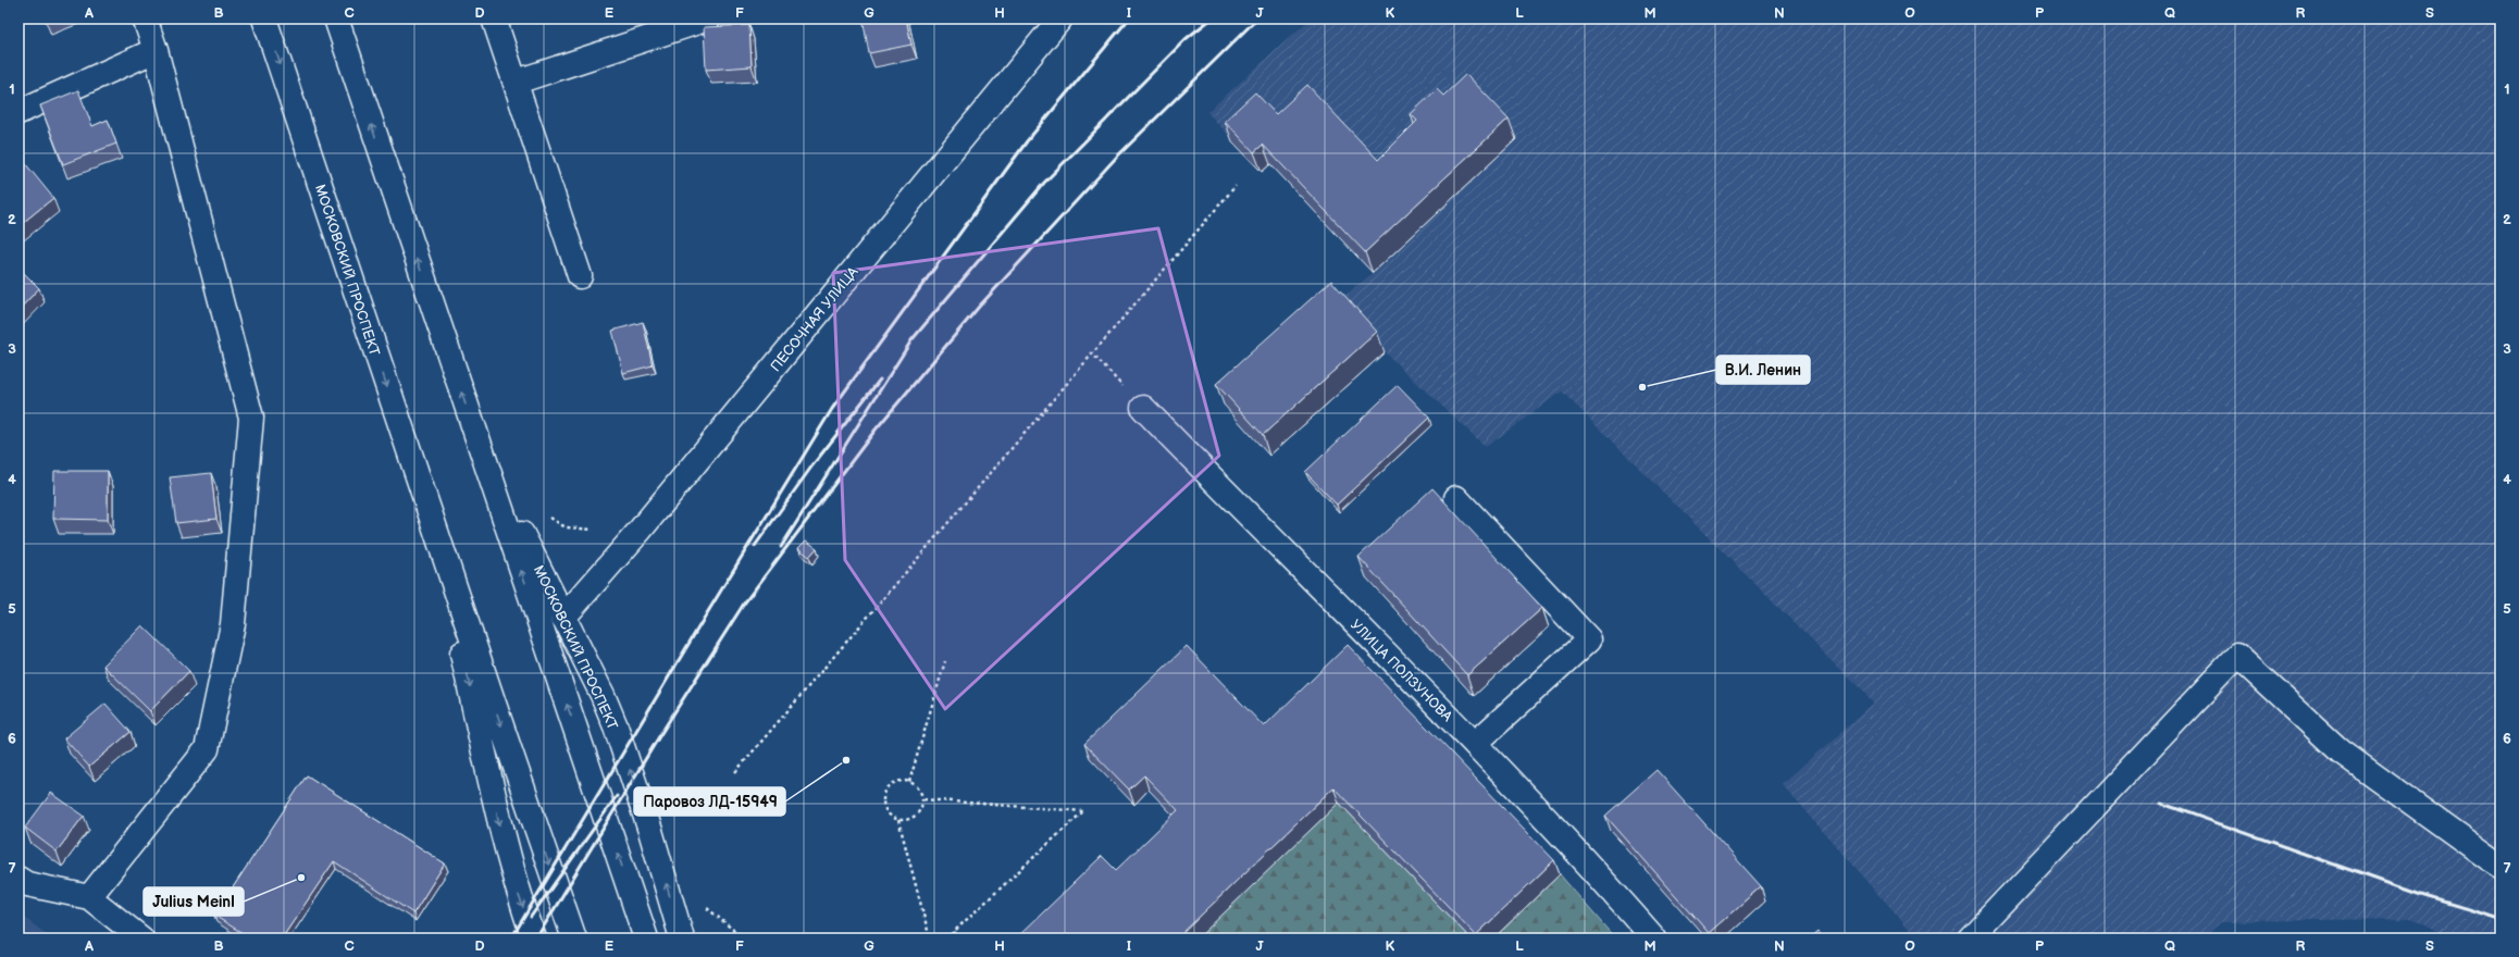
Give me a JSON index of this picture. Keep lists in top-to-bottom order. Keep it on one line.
{"streets":{"street":["МОСКОВСКИЙ ПРОСПЕКТ","ПЕСОЧНАЯ УЛИЦА","УЛИЦА ПОЛЗУНОВА"]},"crossings":[["МОСКОВСКИЙ ПРОСПЕКТ","ПЕСОЧНАЯ УЛИЦА"]],"places":["В.И. Ленин","Паровоз ЛД-15949","Julius Meinl"],"grid":{"columns":["A","B","C","D","E","F","G","H","I","J","K","L","M","N","O","P","Q","R","S"],"rows":["1","2","3","4","5","6","7"]}}
